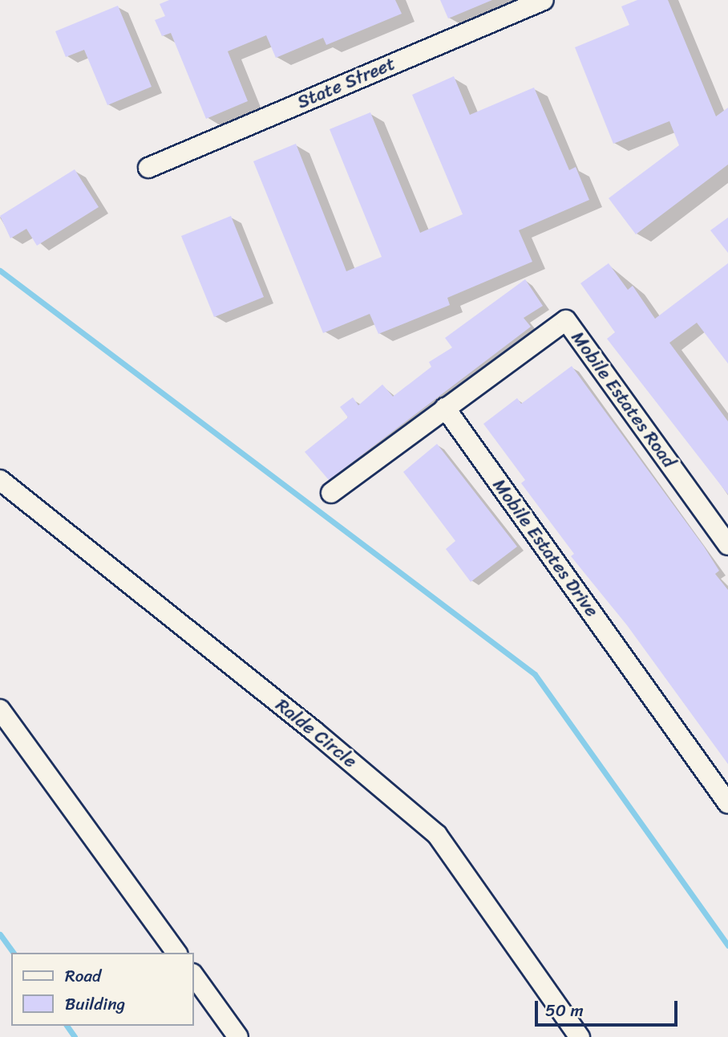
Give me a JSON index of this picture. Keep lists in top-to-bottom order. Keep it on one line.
{"streets":{"street":["State Street","Mobile Estates Road","Mobile Estates Drive","Ralde Circle"]},"crossings":[["Mobile Estates Road","Mobile Estates Drive"]],"legend":["Road","Building"],"scale_bar":"50 m"}
